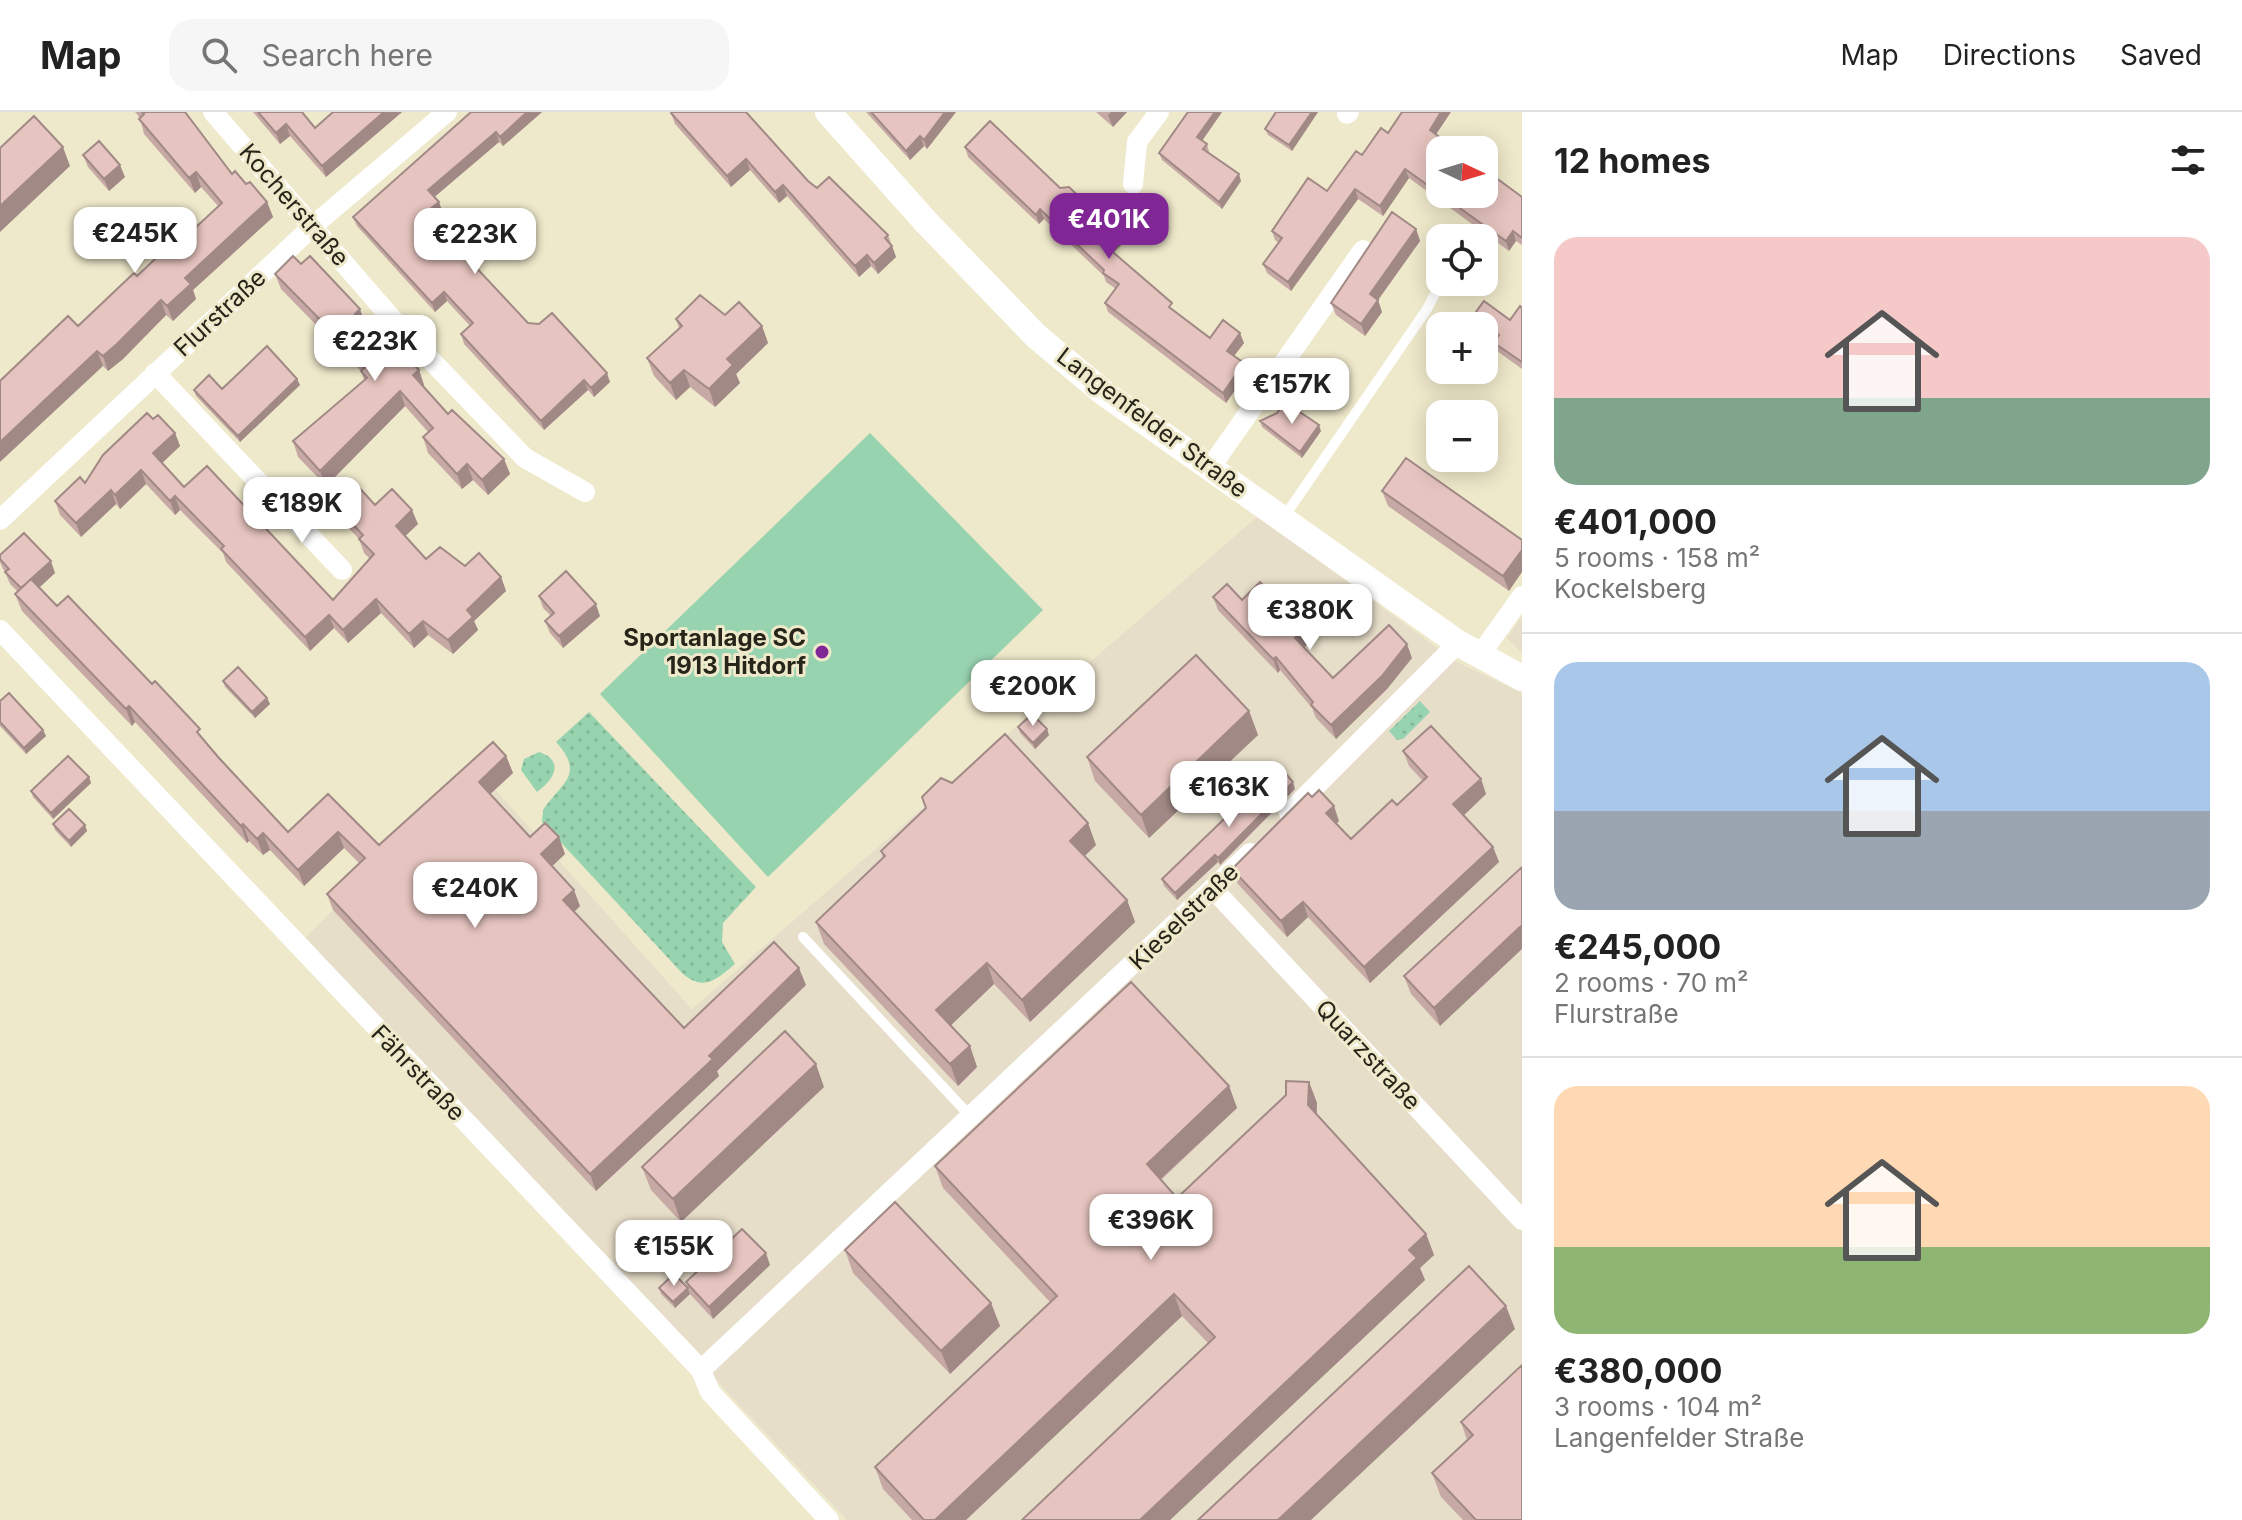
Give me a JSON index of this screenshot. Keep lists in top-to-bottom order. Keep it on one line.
{"streets":{"street":["Kocherstraße","Flurstraße","Langenfelder Straße","Kieselstraße","Quarzstraße","Fährstraße"]},"crossings":[["Kocherstraße","Flurstraße"],["Langenfelder Straße","Kieselstraße"],["Kieselstraße","Quarzstraße"],["Kieselstraße","Fährstraße"]],"places":["Sportanlage SC 1913 Hitdorf"],"north":"right","page":{"header":"Map","search":"Search here","nav":["Map","Directions","Saved"],"heading":"12 homes","map_buttons":["+","−"],"price":["€401K","€245K","€223K","€223K","€157K","€189K","€380K","€200K","€163K","€240K","€396K","€155K"],"list":[{"name":"€401,000","note":"5 rooms · 158 m² · Kockelsberg"},{"name":"€245,000","note":"2 rooms · 70 m² · Flurstraße"},{"name":"€380,000","note":"3 rooms · 104 m² · Langenfelder Straße"}]}}
